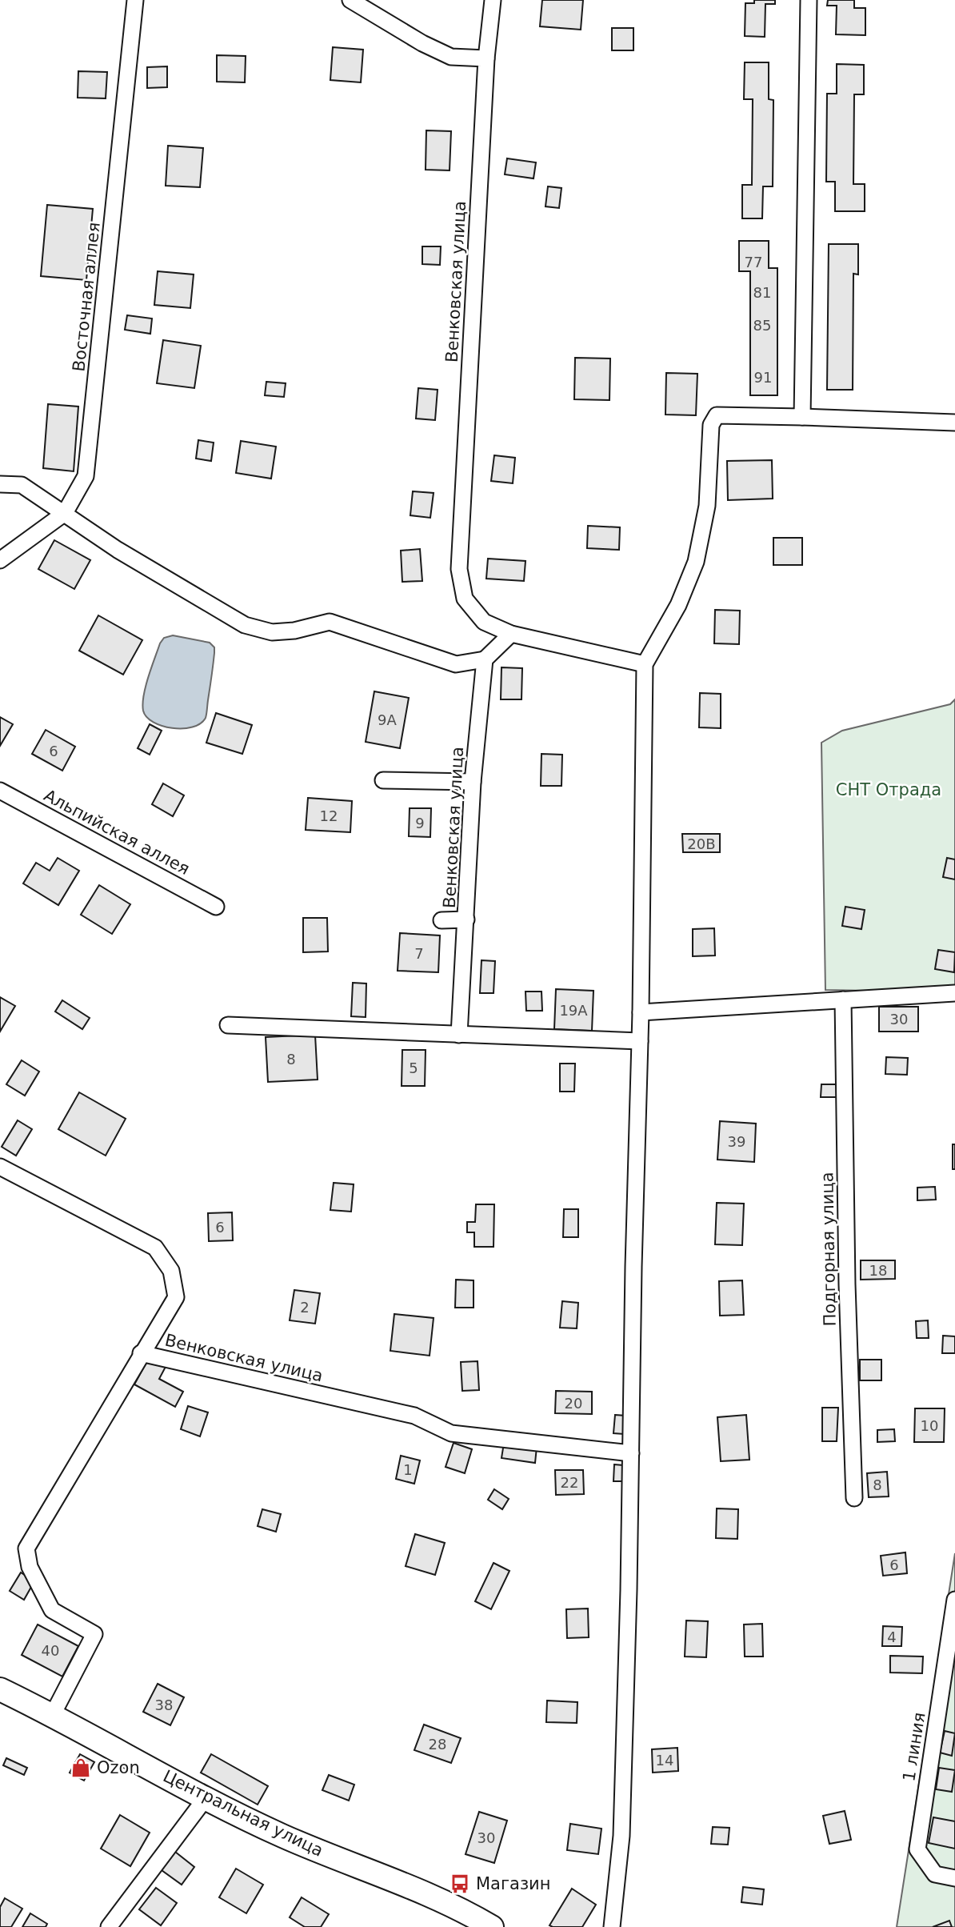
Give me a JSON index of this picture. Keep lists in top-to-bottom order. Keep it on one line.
{"streets":{"main road":["Центральная улица"],"street":["Венковская улица","Восточная аллея","Альпийская аллея","Подгорная улица","1 линия"]},"crossings":[["Венковская улица","Центральная улица"]],"parks":["СНТ Отрада"],"places":{"shop":["Ozon"],"bus stop":["Магазин"]},"house_numbers":["77","81","85","91","9А","6","12","9","20В","7","19А","30","8","5","39","6","18","2","20","10","1","22","8","6","4","40","38","28","14","30"]}
